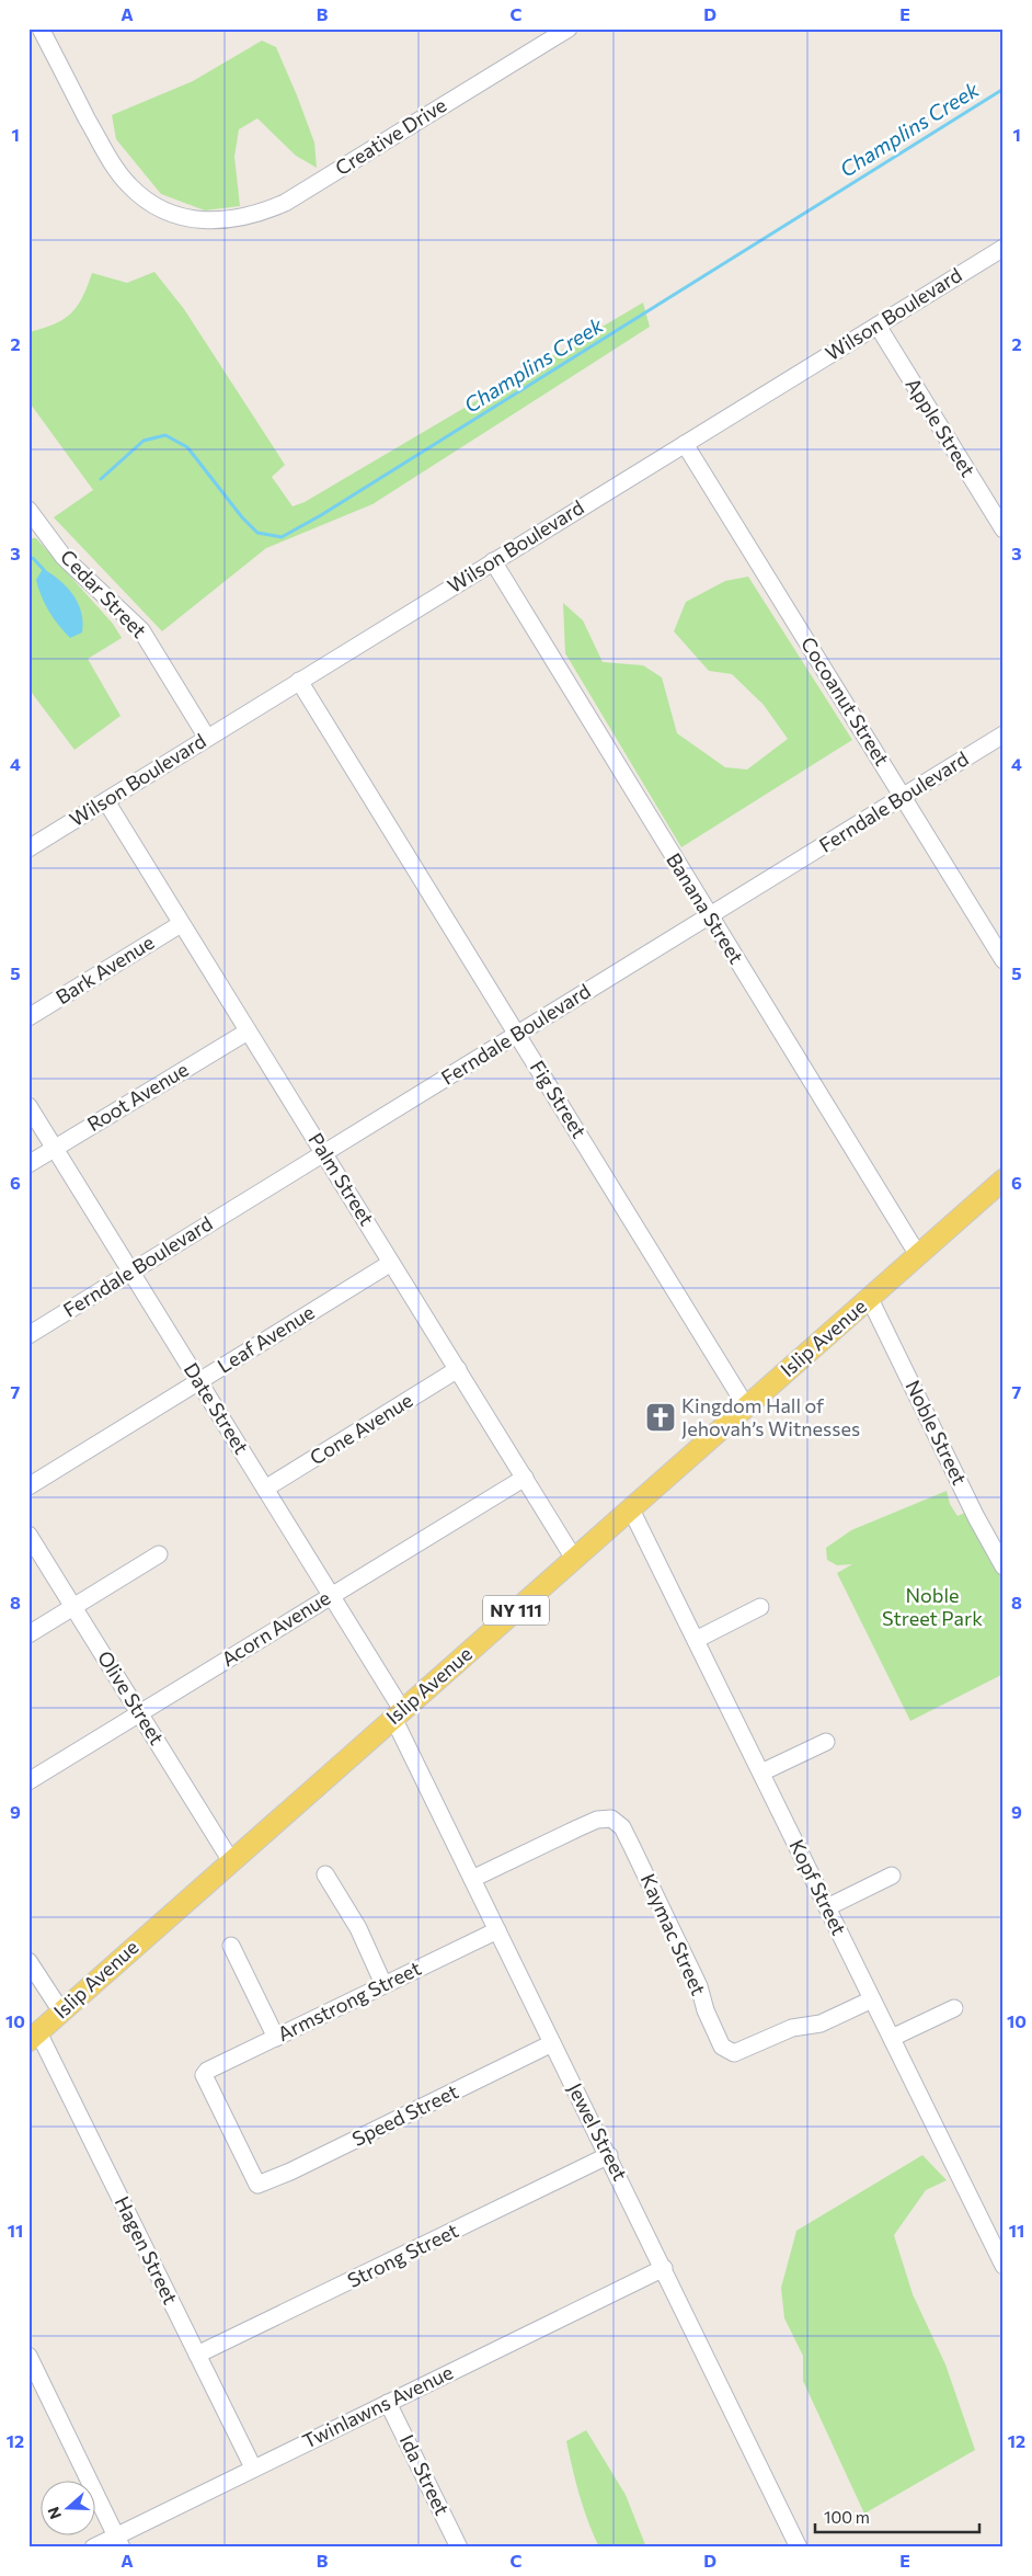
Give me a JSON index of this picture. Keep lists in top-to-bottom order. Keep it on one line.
{"streets":{"main road":["Islip Avenue","NY 111"],"street":["Creative Drive","Wilson Boulevard","Apple Street","Cedar Street","Cocoanut Street","Ferndale Boulevard","Banana Street","Bark Avenue","Root Avenue","Fig Street","Palm Street","Leaf Avenue","Date Street","Cone Avenue","Noble Street","Acorn Avenue","Olive Street","Kopf Street","Kaymac Street","Armstrong Street","Speed Street","Jewel Street","Hagen Street","Strong Street","Twinlawns Avenue","Ida Street"]},"crossings":[["Wilson Boulevard","Apple Street"],["Wilson Boulevard","Cedar Street"],["Wilson Boulevard","Cocoanut Street"],["Wilson Boulevard","Banana Street"],["Wilson Boulevard","Fig Street"],["Wilson Boulevard","Palm Street"],["Cocoanut Street","Ferndale Boulevard"],["Ferndale Boulevard","Banana Street"],["Ferndale Boulevard","Fig Street"],["Ferndale Boulevard","Palm Street"],["Ferndale Boulevard","Date Street"],["Banana Street","Islip Avenue"],["Bark Avenue","Palm Street"],["Root Avenue","Palm Street"],["Root Avenue","Date Street"],["Fig Street","Islip Avenue"],["Palm Street","Islip Avenue"],["Palm Street","Leaf Avenue"],["Palm Street","Cone Avenue"],["Palm Street","Acorn Avenue"],["Islip Avenue","Date Street"],["Islip Avenue","Noble Street"],["Islip Avenue","Olive Street"],["Islip Avenue","Kopf Street"],["Islip Avenue","Jewel Street"],["Islip Avenue","Hagen Street"],["Leaf Avenue","Date Street"],["Date Street","Cone Avenue"],["Date Street","Acorn Avenue"],["Date Street","Jewel Street"],["Acorn Avenue","Olive Street"],["Kopf Street","Kaymac Street"],["Kaymac Street","Jewel Street"],["Armstrong Street","Speed Street"],["Armstrong Street","Jewel Street"],["Speed Street","Jewel Street"],["Jewel Street","Strong Street"],["Jewel Street","Twinlawns Avenue"],["Hagen Street","Strong Street"],["Hagen Street","Twinlawns Avenue"],["Twinlawns Avenue","Ida Street"]],"water":["Champlins Creek"],"parks":["Noble Street Park"],"places":{"church":["Kingdom Hall of Jehovah’s Witnesses"]},"scale_bar":"100 m","north":"left","grid":{"columns":["A","B","C","D","E"],"rows":["1","2","3","4","5","6","7","8","9","10","11","12"]}}
